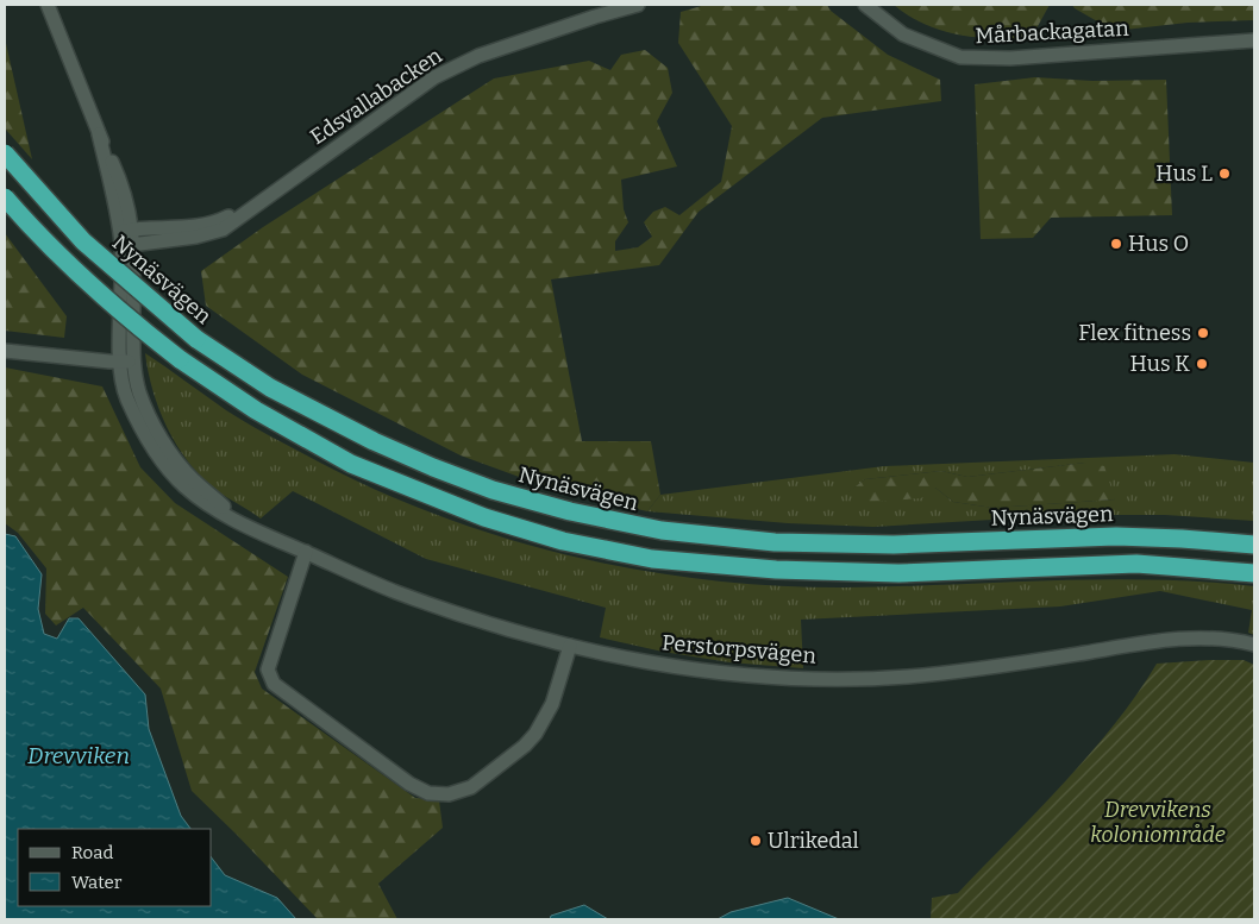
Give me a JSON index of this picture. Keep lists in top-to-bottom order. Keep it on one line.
{"streets":{"highway":["Nynäsvägen"],"street":["Mårbackagatan","Edsvallabacken","Perstorpsvägen"]},"crossings":[["Edsvallabacken","Perstorpsvägen"]],"water":["Drevviken"],"parks":["Drevvikens koloniområde"],"places":["Hus L","Hus O","Flex fitness","Hus K","Ulrikedal"],"legend":["Road","Water"]}
